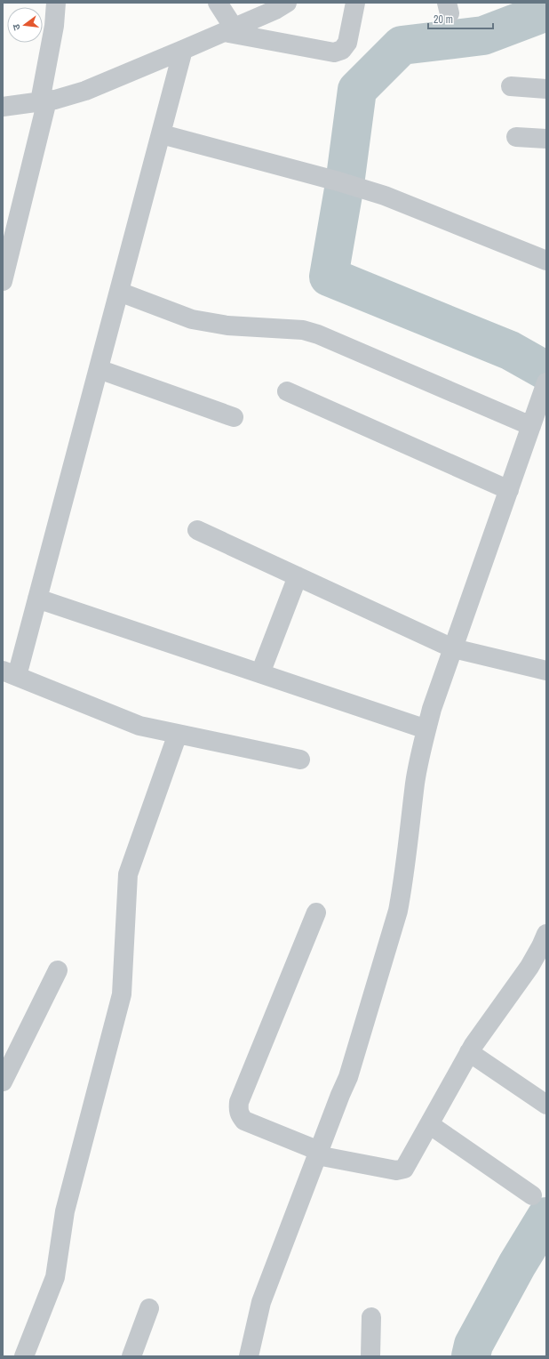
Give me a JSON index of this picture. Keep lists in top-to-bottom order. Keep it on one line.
{"scale_bar":"20 m","north":"left"}
